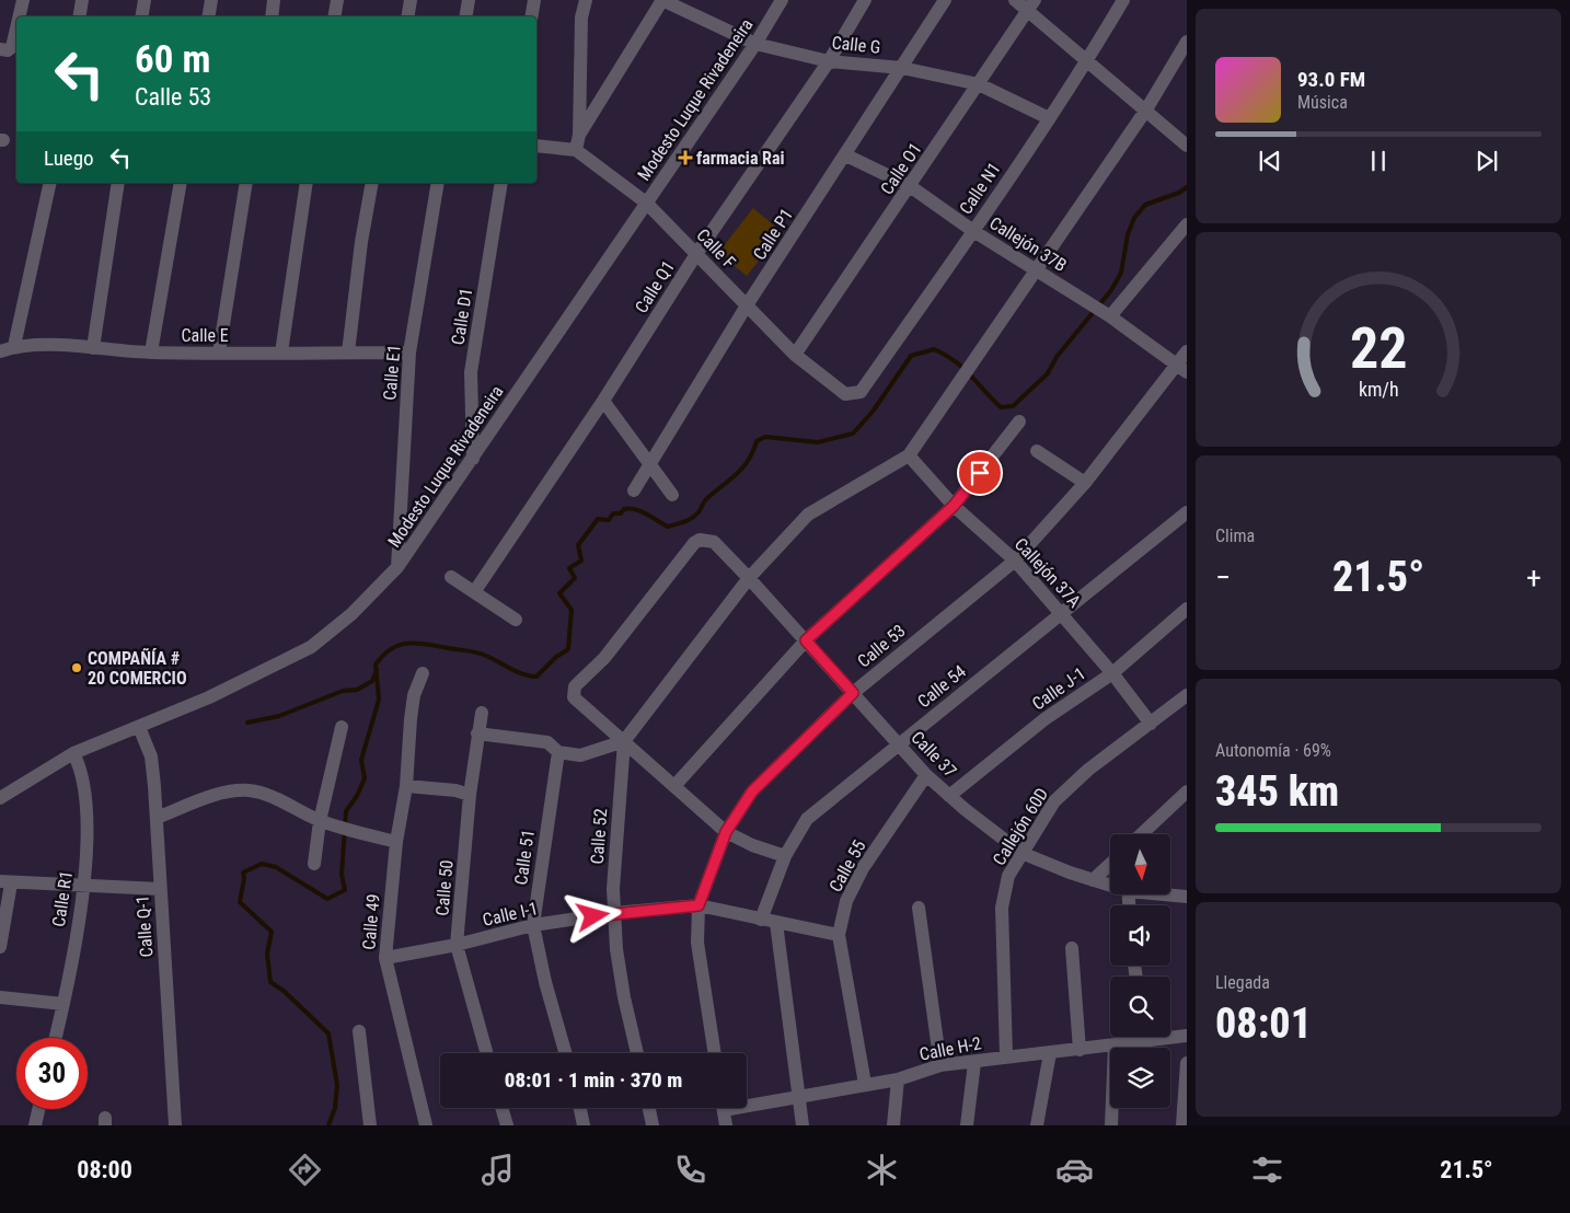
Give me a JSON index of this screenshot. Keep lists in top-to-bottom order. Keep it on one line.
{"streets":{"street":["Calle G","Modesto Luque Rivadeneira","Calle O1","Calle N1","Calle P1","Callejón 37B","Calle F","Calle Q1","Calle D1","Calle E","Calle E1","Callejón 37A","Calle 53","Calle 54","Calle J-1","Calle 37","Callejón 60D","Calle 52","Calle 51","Calle 55","Calle 50","Calle R1","Calle I-1","Calle 49","Calle Q-1","Calle H-2"]},"crossings":[["Calle G","Modesto Luque Rivadeneira"],["Calle G","Calle O1"],["Calle G","Calle N1"],["Calle G","Calle P1"],["Calle G","Calle Q1"],["Modesto Luque Rivadeneira","Calle F"],["Modesto Luque Rivadeneira","Calle D1"],["Modesto Luque Rivadeneira","Calle E1"],["Modesto Luque Rivadeneira","Calle R1"],["Modesto Luque Rivadeneira","Calle Q-1"],["Calle O1","Callejón 37B"],["Calle O1","Calle F"],["Calle N1","Callejón 37B"],["Calle N1","Calle F"],["Calle P1","Callejón 37B"],["Calle P1","Calle F"],["Callejón 37B","Calle 53"],["Calle F","Calle Q1"],["Calle E","Calle E1"],["Callejón 37A","Calle 53"],["Callejón 37A","Calle 54"],["Callejón 37A","Calle J-1"],["Callejón 37A","Callejón 60D"],["Calle 53","Calle 37"],["Calle 53","Calle I-1"],["Calle 54","Calle 37"],["Calle 54","Calle I-1"],["Calle J-1","Calle 37"],["Calle 37","Callejón 60D"],["Calle 37","Calle 52"],["Calle 37","Calle 55"],["Callejón 60D","Calle H-2"],["Calle 52","Calle I-1"],["Calle 51","Calle I-1"],["Calle 55","Calle I-1"],["Calle 55","Calle H-2"],["Calle 50","Calle I-1"],["Calle I-1","Calle 49"]],"places":{"health":["farmacia Rai"],"other":["COMPAÑÍA # 20 COMERCIO"]},"north":"bottom","page":{"turn":["60 m","Calle 53"],"song":["93.0 FM","Música"],"then":"Luego","tile":["Clima",["Autonomía · 69%","345 km"],["Llegada","08:01"]],"heat":["−","21.5°","+"],"limit":"30","trip":"08:01 · 1 min · 370 m","tabs":["08:00","21.5°"],"gauge":["22","km/h"]}}
